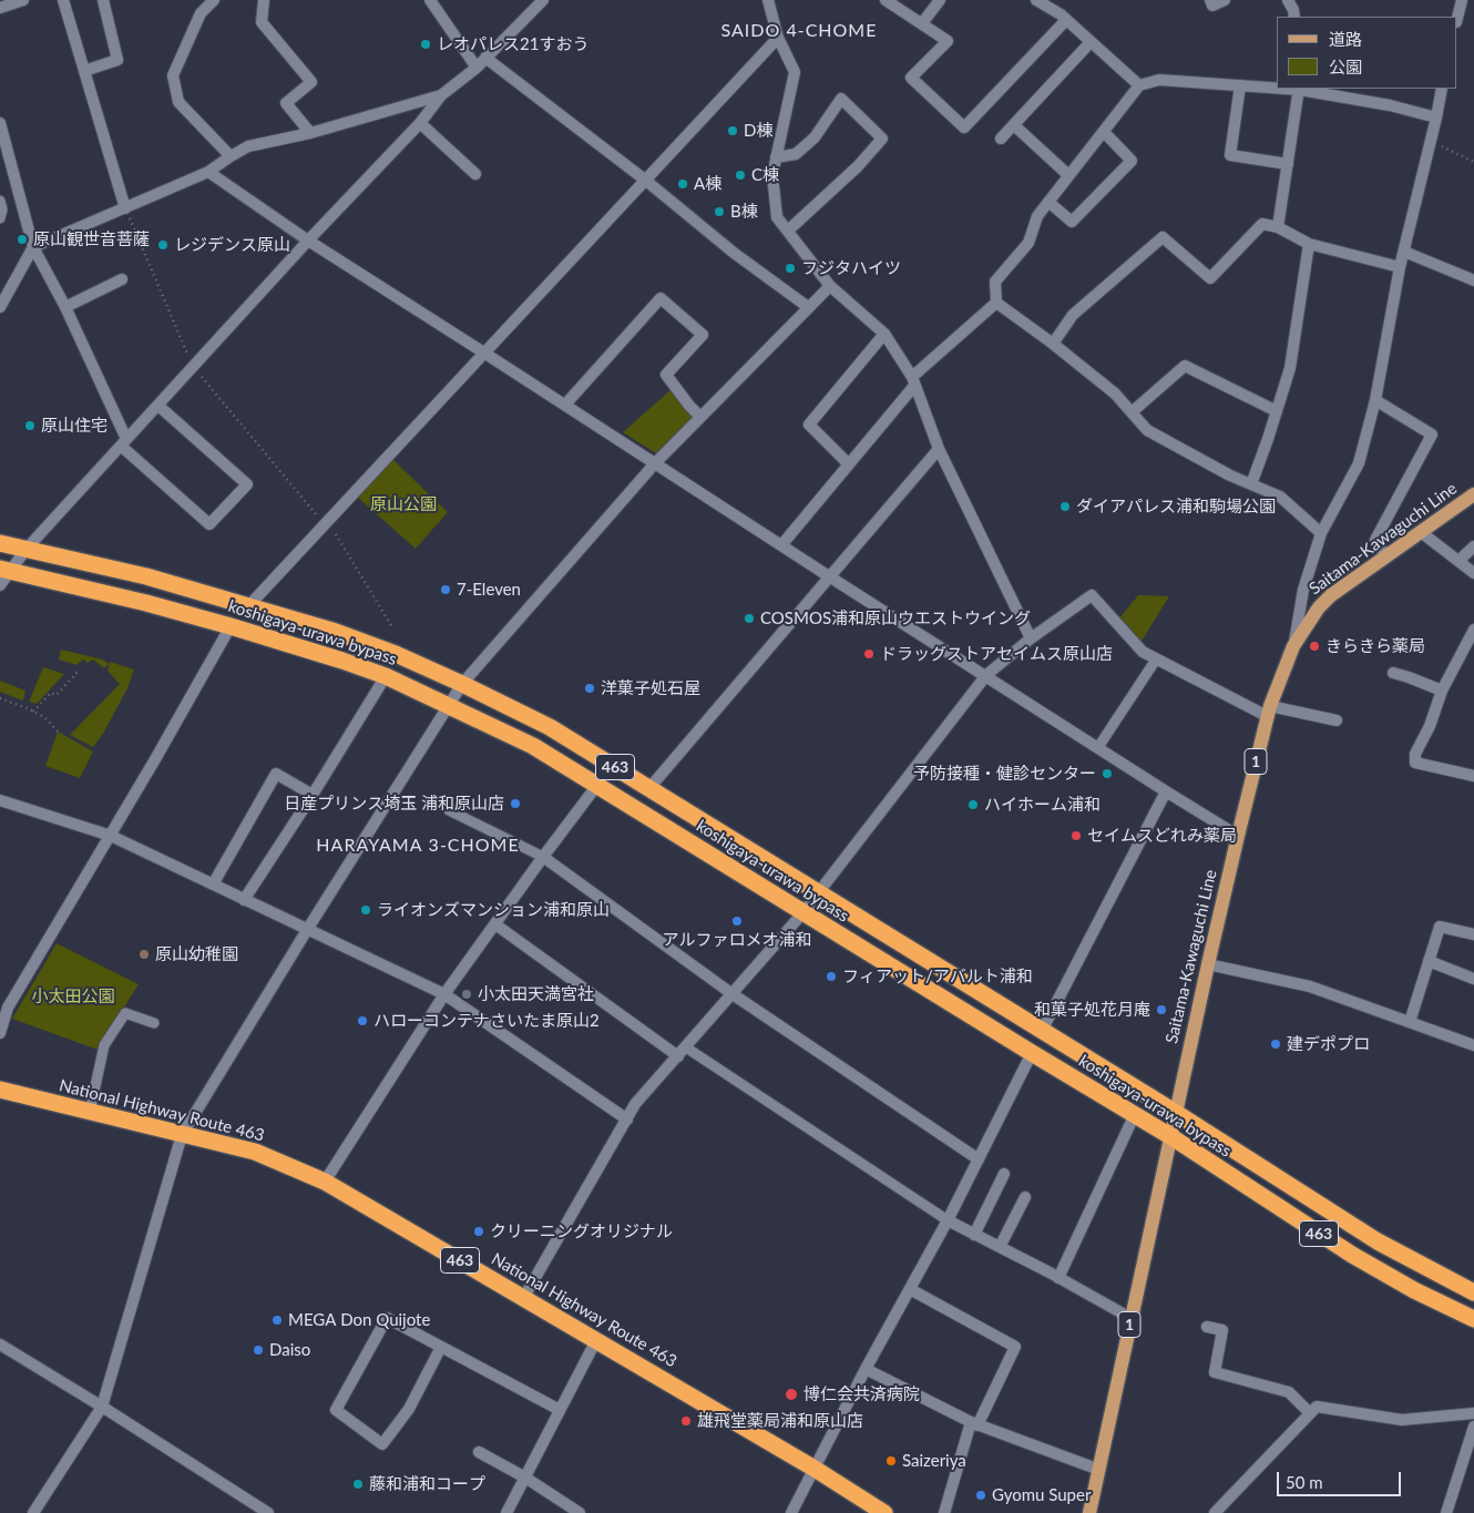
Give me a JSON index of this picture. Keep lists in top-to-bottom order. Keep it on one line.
{"streets":{"highway":["koshigaya-urawa bypass","463","National Highway Route 463"],"main road":["Saitama-Kawaguchi Line","1"]},"crossings":[["Saitama-Kawaguchi Line","koshigaya-urawa bypass"]],"districts":["SAIDO 4-CHOME","HARAYAMA 3-CHOME"],"parks":["原山公園","小太田公園"],"places":["レオパレス21すおう","D棟","C棟","A棟","B棟","原山観世音菩薩","レジデンス原山","フジタハイツ","原山住宅","ダイアパレス浦和駒場公園","7-Eleven","COSMOS浦和原山ウエストウイング","きらきら薬局","ドラッグストアセイムス原山店","洋菓子処石屋","予防接種・健診センター","日産プリンス埼玉 浦和原山店","ハイホーム浦和","セイムスどれみ薬局","ライオンズマンション浦和原山","アルファロメオ浦和","原山幼稚園","フィアット/アバルト浦和","小太田天満宮社","和菓子処花月庵","ハローコンテナさいたま原山2","建デポプロ","クリーニングオリジナル","MEGA Don Quijote","Daiso","博仁会共済病院","雄飛堂薬局浦和原山店","Saizeriya","藤和浦和コープ","Gyomu Super"],"legend":["道路","公園"],"scale_bar":"50 m"}
